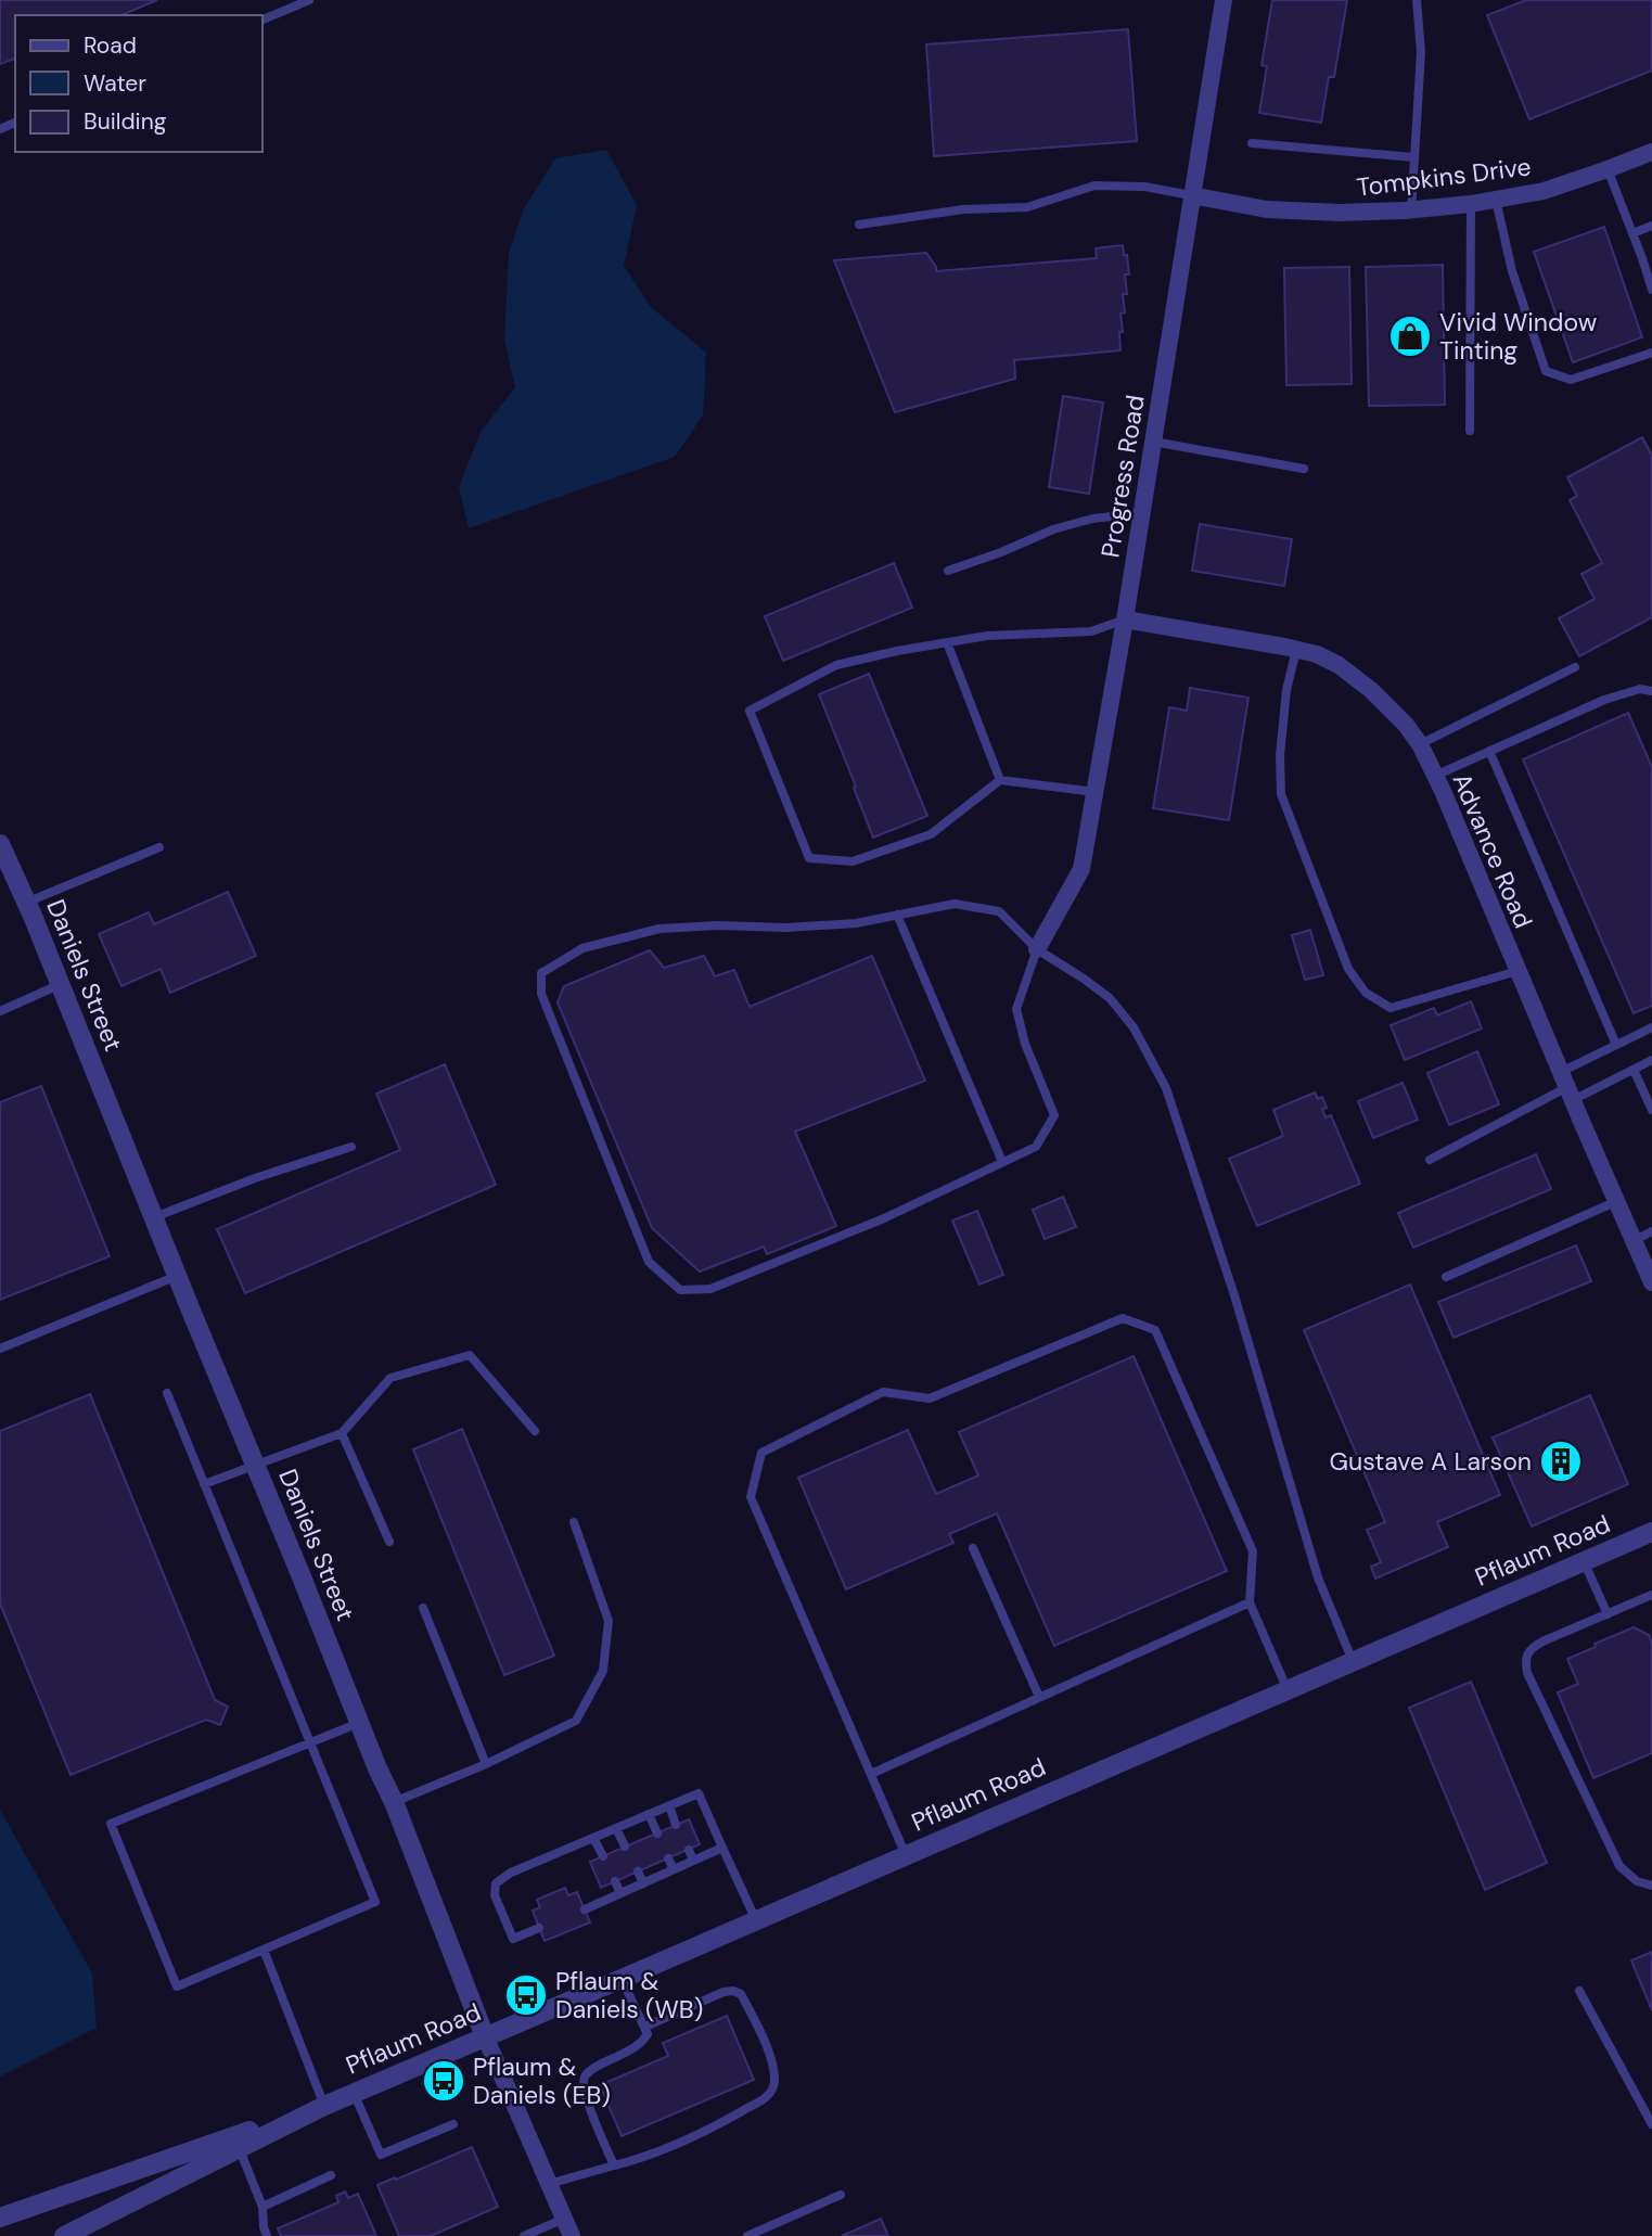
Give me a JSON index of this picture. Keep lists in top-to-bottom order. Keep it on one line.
{"streets":{"street":["Tompkins Drive","Progress Road","Advance Road","Daniels Street","Pflaum Road"]},"crossings":[["Tompkins Drive","Progress Road"],["Progress Road","Advance Road"],["Daniels Street","Pflaum Road"]],"places":{"shop":["Vivid Window Tinting"],"building":["Gustave A Larson"],"bus stop":["Pflaum & Daniels (WB)","Pflaum & Daniels (EB)"]},"legend":["Road","Water","Building"]}
